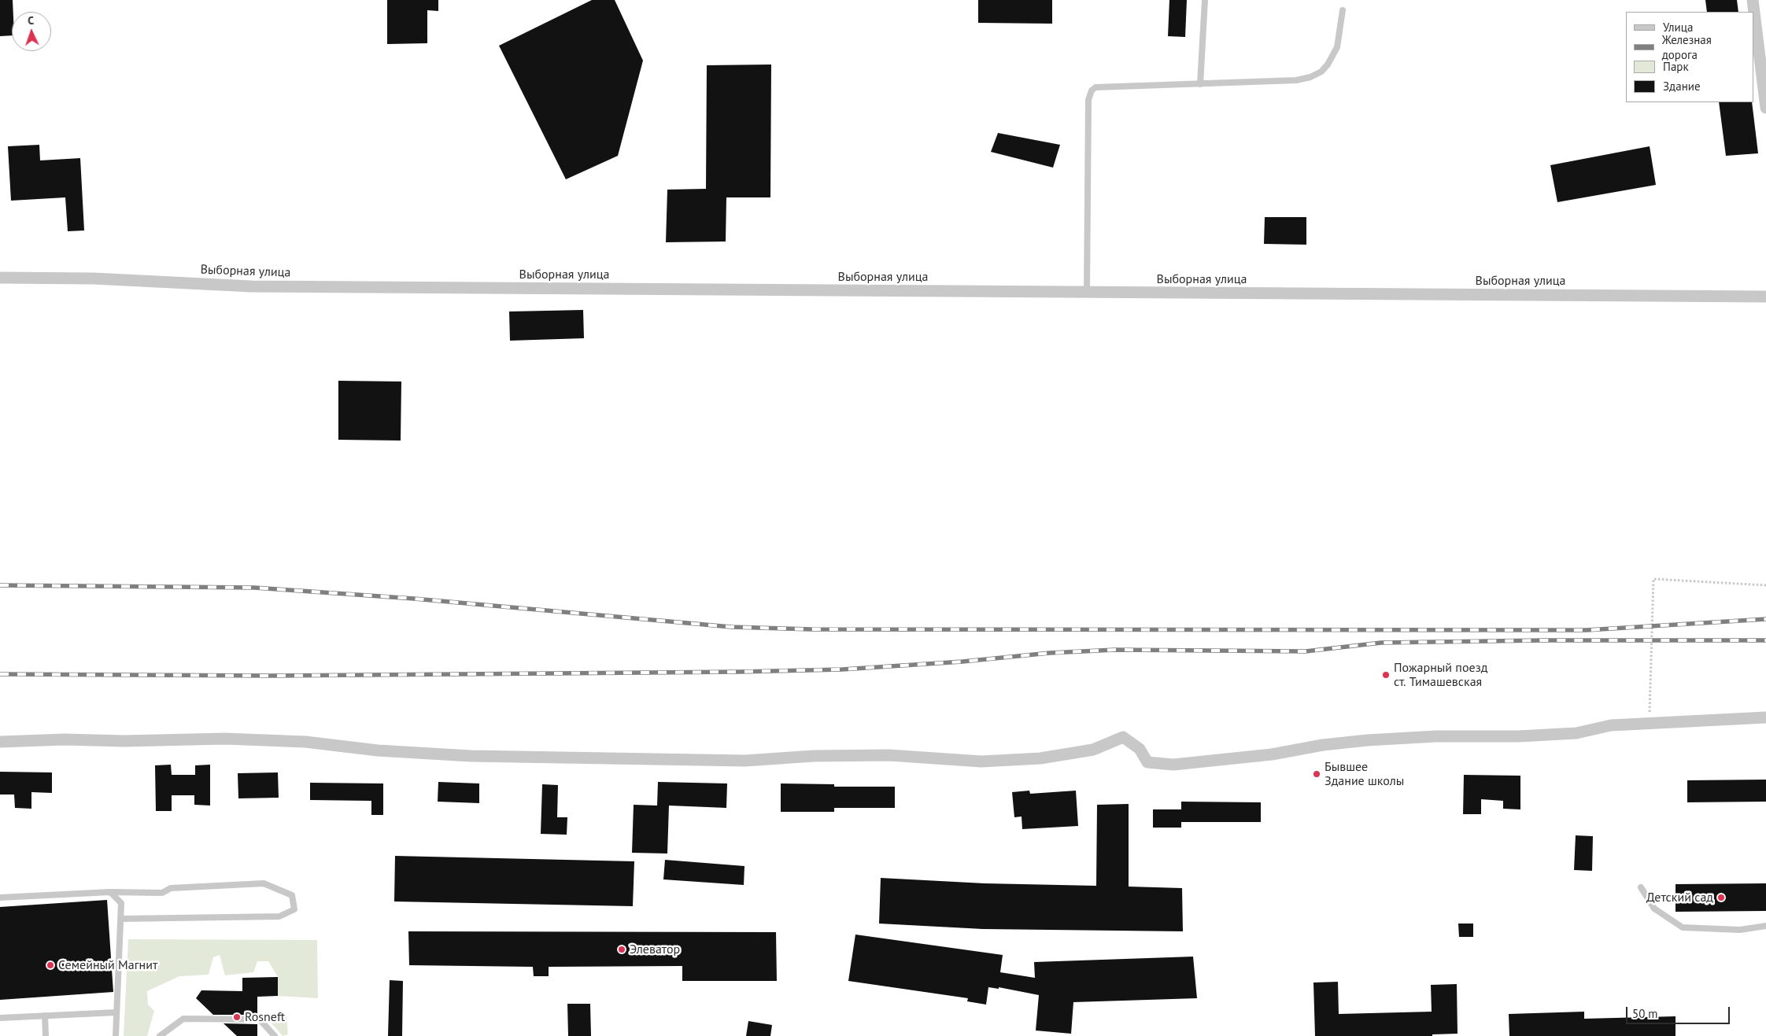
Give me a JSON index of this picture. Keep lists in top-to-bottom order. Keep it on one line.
{"streets":{"street":["Выборная улица"]},"places":["Пожарный поезд ст. Тимашевская","Бывшее Здание школы","Детский сад","Элеватор","Семейный Магнит","Rosneft"],"legend":["Улица","Железная дорога","Парк","Здание"],"scale_bar":"50 m","north":"top"}
